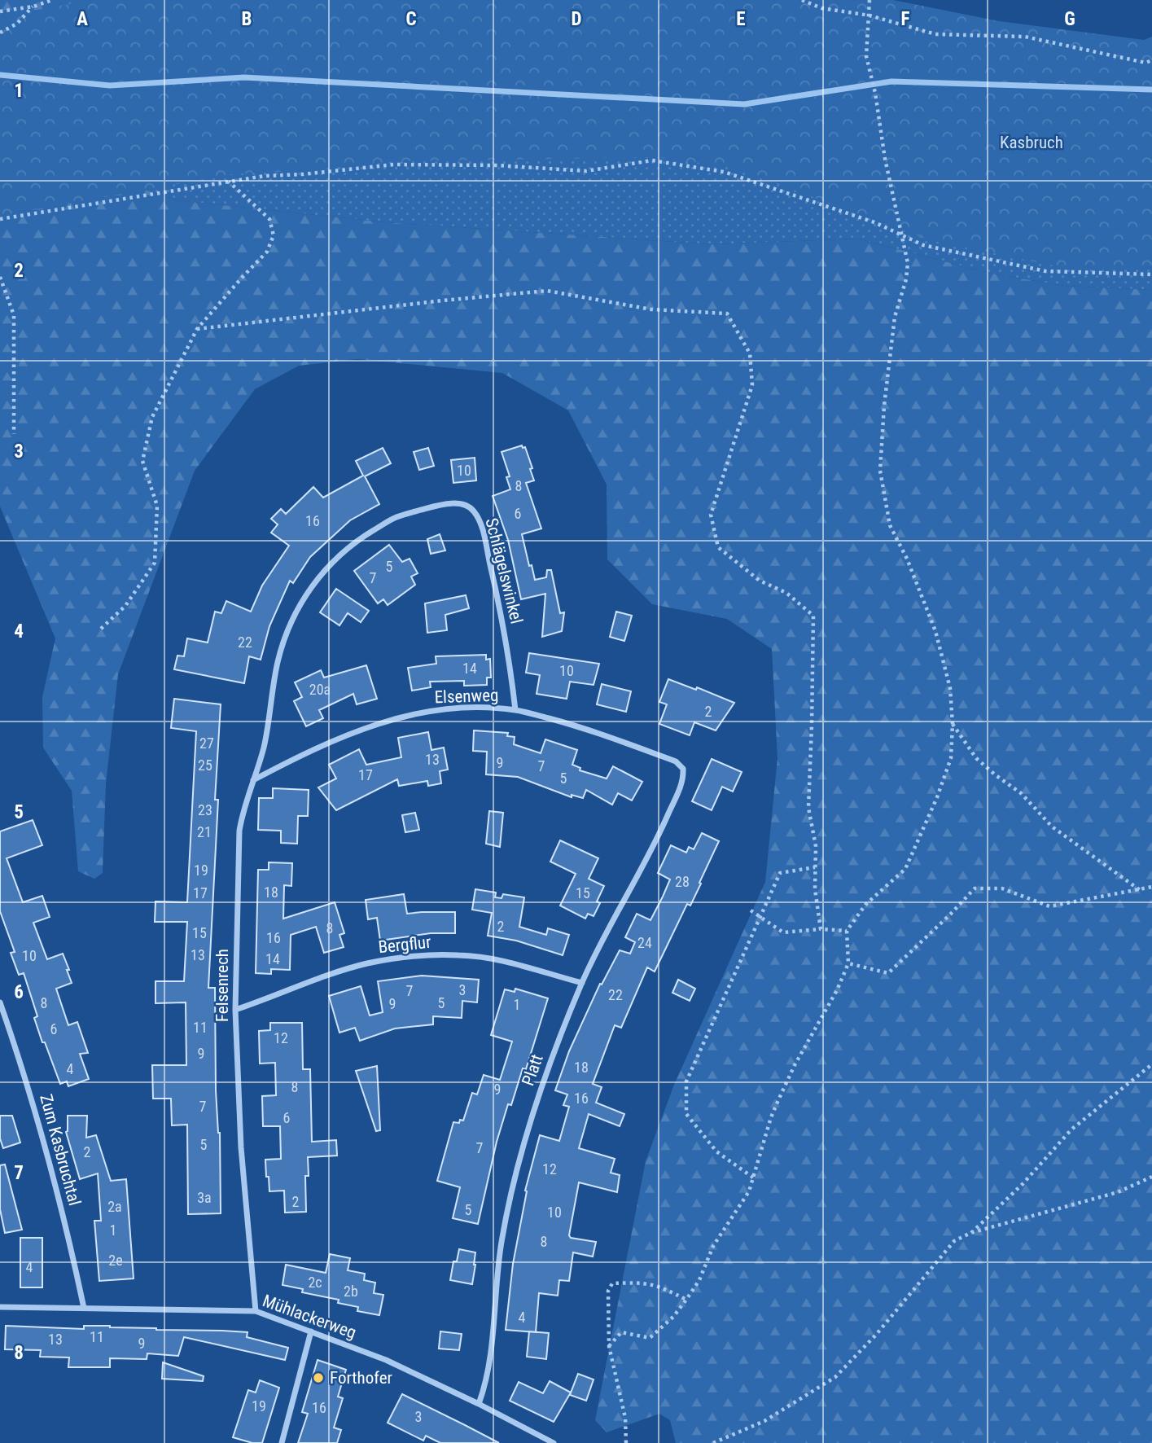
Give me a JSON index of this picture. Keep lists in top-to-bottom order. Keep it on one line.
{"streets":{"street":["Schlägelswinkel","Elsenweg","Bergflur","Felsenrech","Platt","Zum Kasbruchtal","Mühlackerweg"]},"crossings":[["Schlägelswinkel","Elsenweg"],["Schlägelswinkel","Felsenrech"],["Elsenweg","Felsenrech"],["Elsenweg","Platt"],["Bergflur","Felsenrech"],["Bergflur","Platt"],["Felsenrech","Mühlackerweg"],["Platt","Mühlackerweg"],["Zum Kasbruchtal","Mühlackerweg"]],"parks":["Kasbruch"],"places":["Forthofer"],"house_numbers":["10","8","6","16","5","7","22","14","10","20a","2","27","13","9","25","7","17","5","23","21","19","28","18","17","15","2","8","15","16","24","13","10","14","3","7","22","8","5","9","1","11","6","12","9","18","4","8","9","16","7","6","5","7","2","12","3a","2","2a","5","10","1","8","2e","4","2c","2b","4","11","13","9","19","16","3"],"grid":{"columns":["A","B","C","D","E","F","G"],"rows":["1","2","3","4","5","6","7","8"]}}
